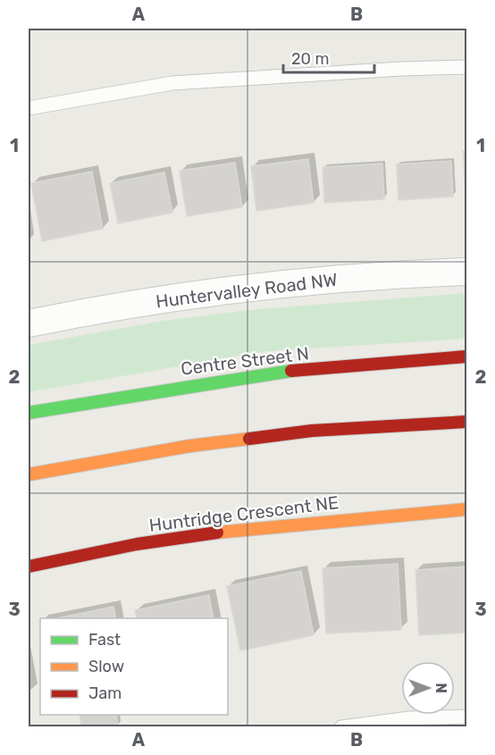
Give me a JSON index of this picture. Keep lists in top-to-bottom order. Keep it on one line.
{"streets":{"main road":["Centre Street N","Huntridge Crescent NE"],"street":["Huntervalley Road NW"]},"legend":["Fast","Slow","Jam"],"scale_bar":"20 m","north":"right","grid":{"columns":["A","B"],"rows":["1","2","3"]}}
